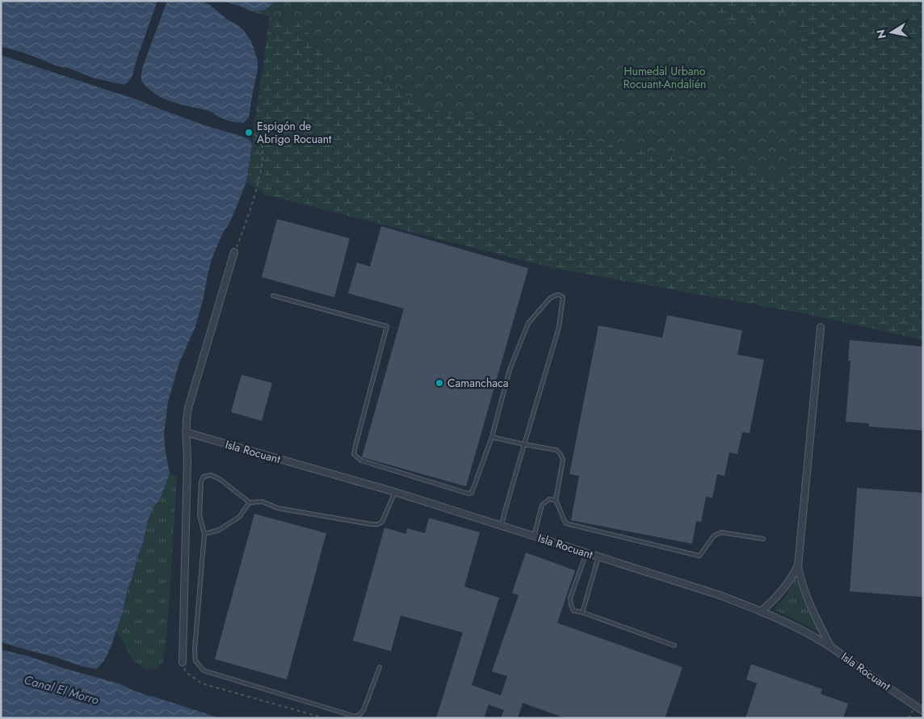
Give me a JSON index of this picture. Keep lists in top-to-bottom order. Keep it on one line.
{"streets":{"street":["Isla Rocuant"]},"water":["Canal El Morro"],"parks":["Humedal Urbano Rocuant-Andalién"],"places":["Espigón de Abrigo Rocuant","Camanchaca"],"north":"left"}
